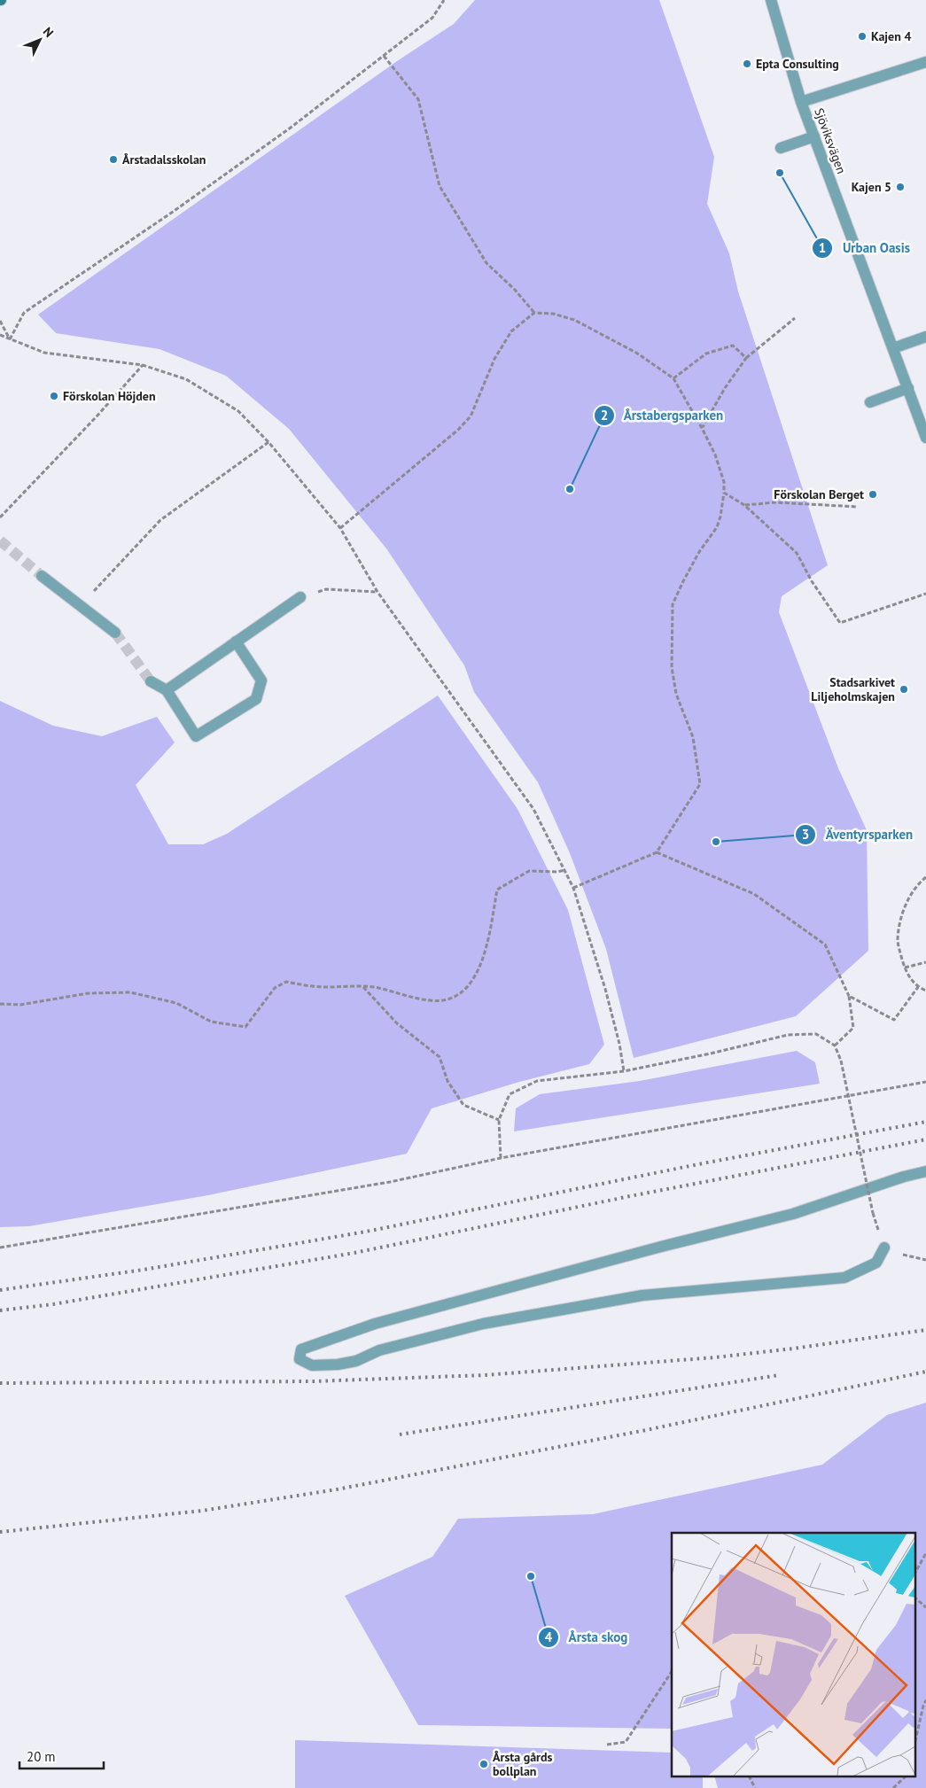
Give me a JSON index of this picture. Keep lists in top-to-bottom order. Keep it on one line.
{"streets":{"street":["Sjöviksvägen"]},"places":["Kajen 4","Epta Consulting","Årstadalsskolan","Urban Oasis","Kajen 5","Förskolan Höjden","Årstabergsparken","Förskolan Berget","Stadsarkivet Liljeholmskajen","Äventyrsparken","Årsta skog","Årsta gårds bollplan"],"scale_bar":"20 m","north":"top right"}
